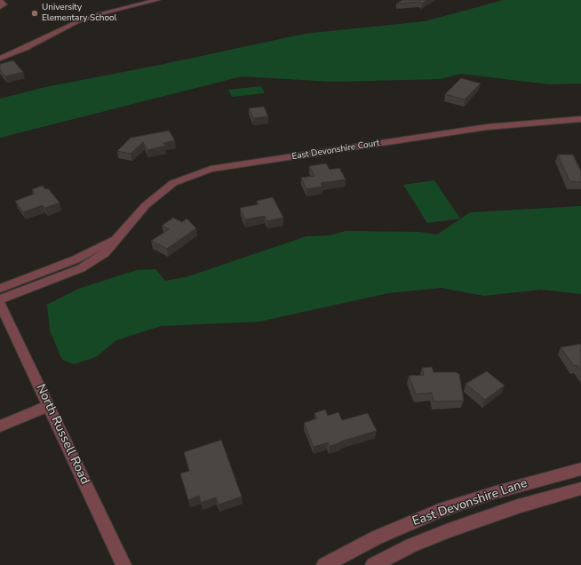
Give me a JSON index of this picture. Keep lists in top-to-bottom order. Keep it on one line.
{"streets":{"street":["East Devonshire Court","North Russell Road","East Devonshire Lane"]},"places":["University Elementary School"]}
